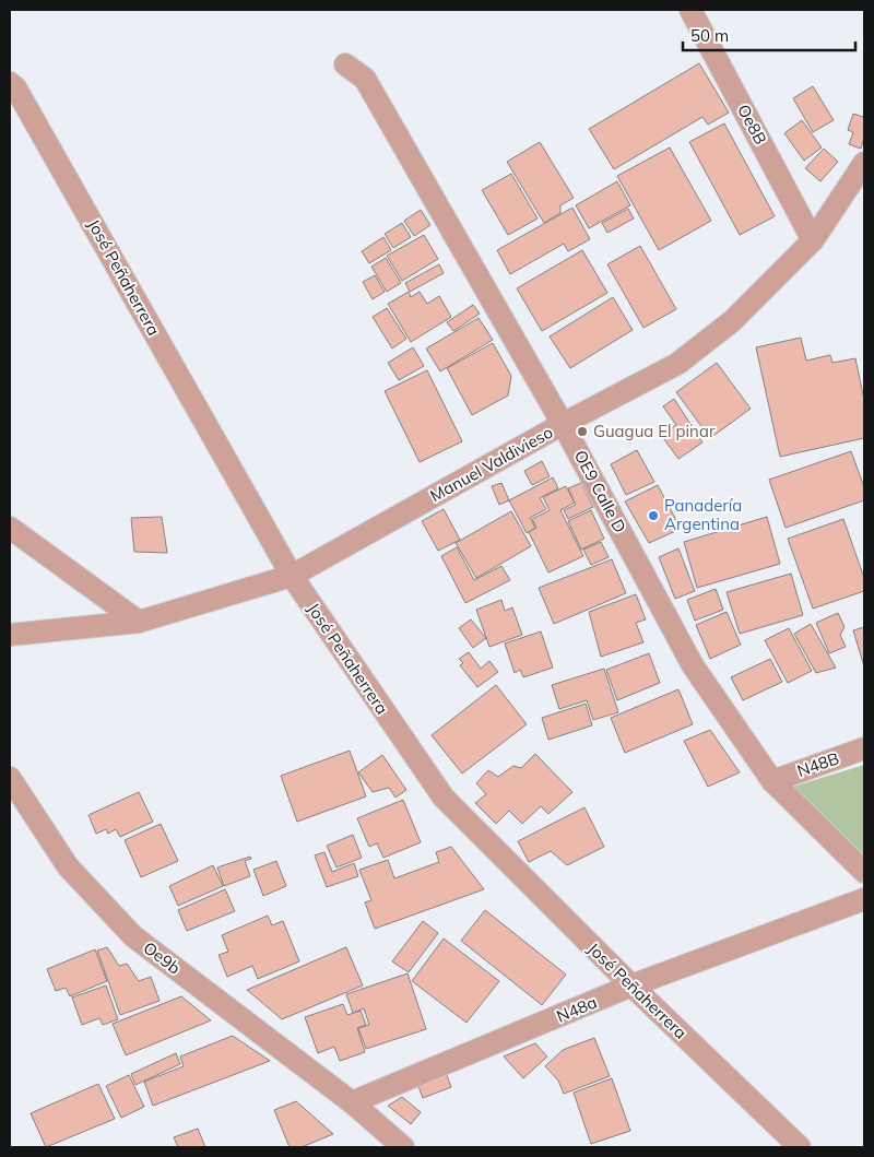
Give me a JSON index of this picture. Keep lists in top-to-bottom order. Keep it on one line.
{"streets":{"street":["Oe8B","José Peñaherrera","Manuel Valdivieso","OE9 Calle D","N48B","Oe9b","N48a"]},"crossings":[["Oe8B","Manuel Valdivieso"],["José Peñaherrera","Manuel Valdivieso"],["José Peñaherrera","N48a"],["Manuel Valdivieso","OE9 Calle D"],["OE9 Calle D","N48B"],["Oe9b","N48a"]],"places":["Guagua El pinar","Panadería Argentina"],"scale_bar":"50 m"}
